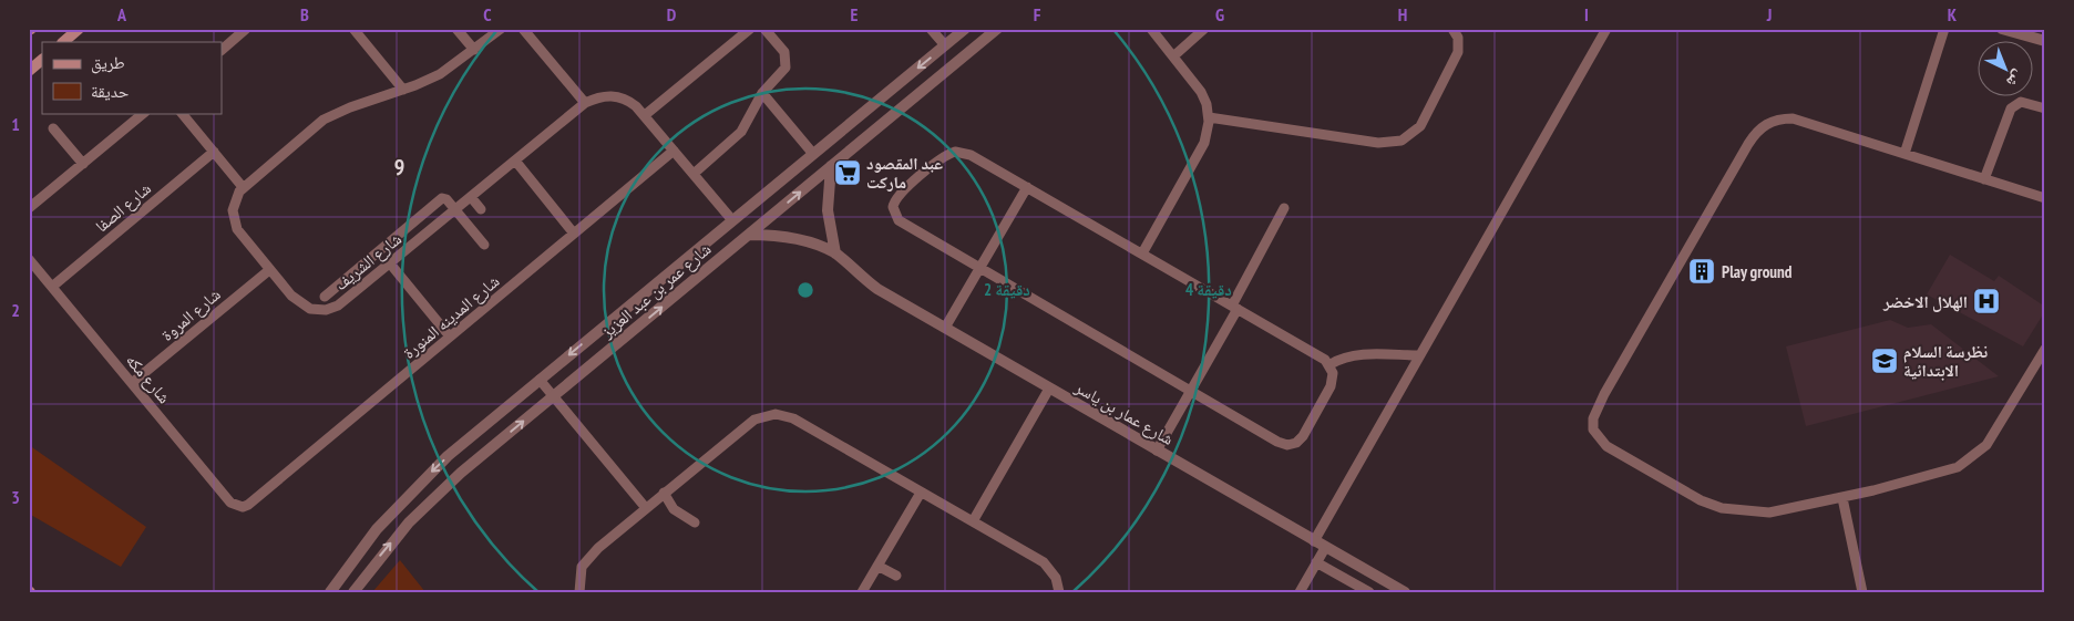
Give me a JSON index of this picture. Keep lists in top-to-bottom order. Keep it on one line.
{"streets":{"street":["شارع الصفا","شارع الشريف","شارع عمر بن عبد العزيز","شارع المروة","شارع المدينه المنورة","شارع مكه","شارع عمار بن ياسر"]},"crossings":[["شارع الصفا","شارع مكه"],["شارع الشريف","شارع عمر بن عبد العزيز"],["شارع الشريف","شارع المروة"],["شارع الشريف","شارع المدينه المنورة"],["شارع عمر بن عبد العزيز","شارع عمار بن ياسر"],["شارع المروة","شارع مكه"],["شارع المدينه المنورة","شارع مكه"]],"districts":["9"],"places":{"supermarket":["عبد المقصود ماركت"],"building":["Play ground"],"hospital":["الهلال الاخضر"],"school or university":["نظرسة السلام الابتدائية"]},"legend":["طريق","حديقة"],"north":"bottom right","grid":{"columns":["A","B","C","D","E","F","G","H","I","J","K"],"rows":["1","2","3"]},"rings":["2 دقيقة","4 دقيقة"]}
